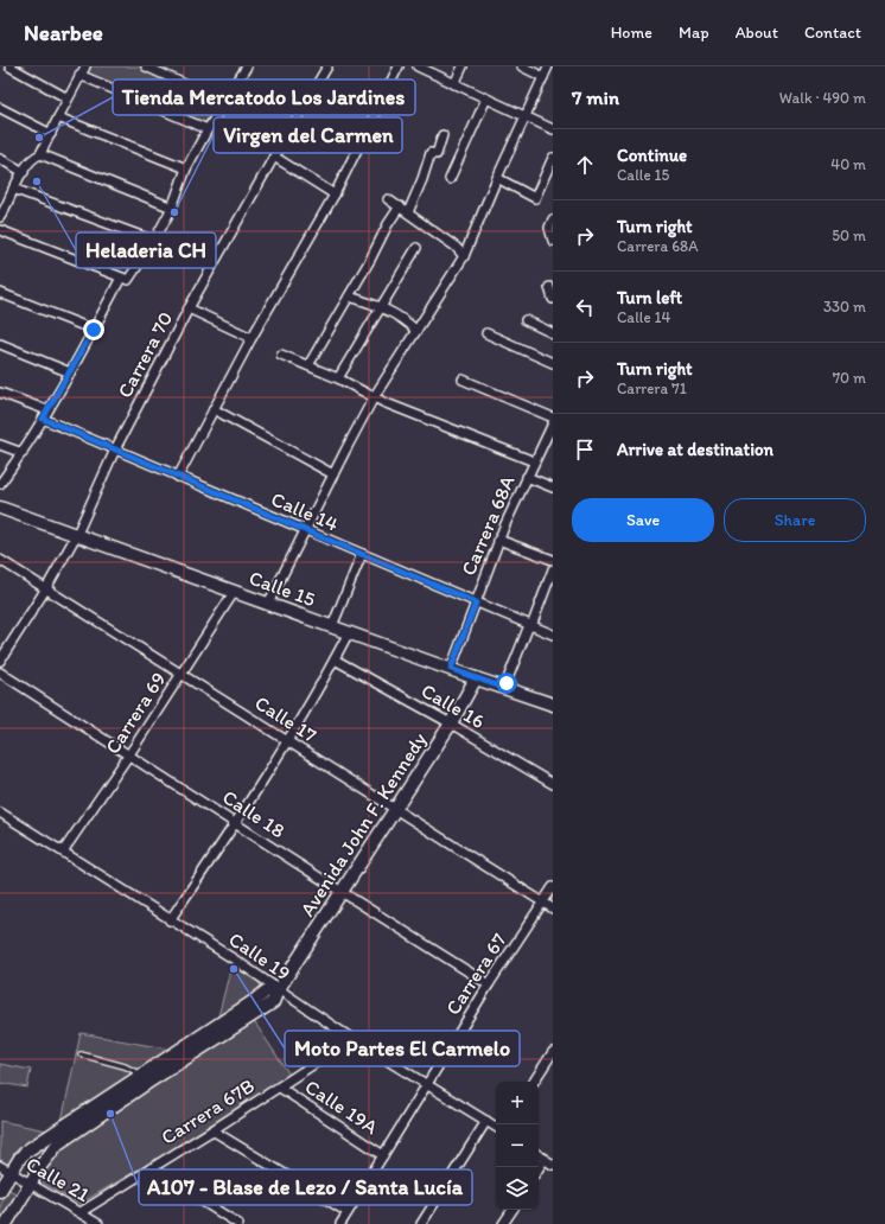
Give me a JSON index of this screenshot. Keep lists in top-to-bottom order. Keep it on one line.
{"streets":{"street":["Carrera 70","Calle 14","Carrera 68A","Calle 15","Calle 16","Carrera 69","Calle 17","Calle 18","Avenida John F. Kennedy","Calle 19","Carrera 67","Calle 19A","Carrera 67B","Calle 21"]},"crossings":[["Carrera 70","Calle 14"],["Carrera 70","Calle 15"],["Carrera 70","Calle 17"],["Calle 14","Carrera 68A"],["Carrera 68A","Calle 15"],["Calle 15","Carrera 69"],["Calle 15","Avenida John F. Kennedy"],["Calle 16","Avenida John F. Kennedy"],["Carrera 69","Calle 17"],["Carrera 69","Calle 18"],["Carrera 69","Calle 19"],["Calle 17","Avenida John F. Kennedy"],["Calle 17","Carrera 67"],["Calle 18","Avenida John F. Kennedy"],["Calle 18","Carrera 67"],["Avenida John F. Kennedy","Calle 19"],["Avenida John F. Kennedy","Calle 21"],["Calle 19","Carrera 67"],["Calle 19","Carrera 67B"],["Carrera 67","Calle 19A"],["Calle 19A","Carrera 67B"],["Carrera 67B","Calle 21"]],"places":["Tienda Mercatodo Los Jardines","Heladeria CH","Virgen del Carmen","Moto Partes El Carmelo","A107 - Blase de Lezo / Santa Lucía"],"page":{"header":"Nearbee","nav":["Home","Map","About","Contact"],"heading":["7 min","Walk · 490 m"],"list":[["Continue","Calle 15","40 m"],["Turn right","Carrera 68A","50 m"],["Turn left","Calle 14","330 m"],["Turn right","Carrera 71","70 m"],"Arrive at destination"],"buttons":["Save","Share"],"map_buttons":["+","−"]}}
